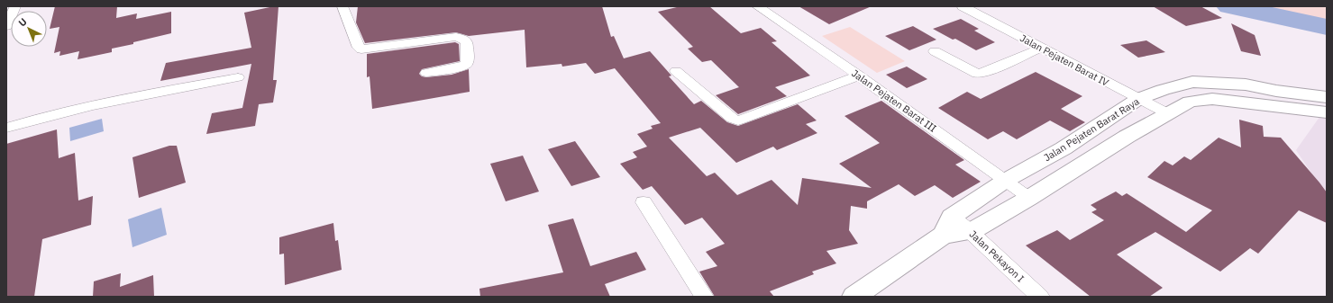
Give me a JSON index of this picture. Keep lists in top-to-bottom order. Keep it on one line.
{"streets":{"street":["Jalan Pejaten Barat IV","Jalan Pejaten Barat III","Jalan Pejaten Barat Raya","Jalan Pekayon I"]},"crossings":[["Jalan Pejaten Barat IV","Jalan Pejaten Barat Raya"],["Jalan Pejaten Barat III","Jalan Pejaten Barat Raya"],["Jalan Pejaten Barat Raya","Jalan Pekayon I"]],"north":"top left"}
